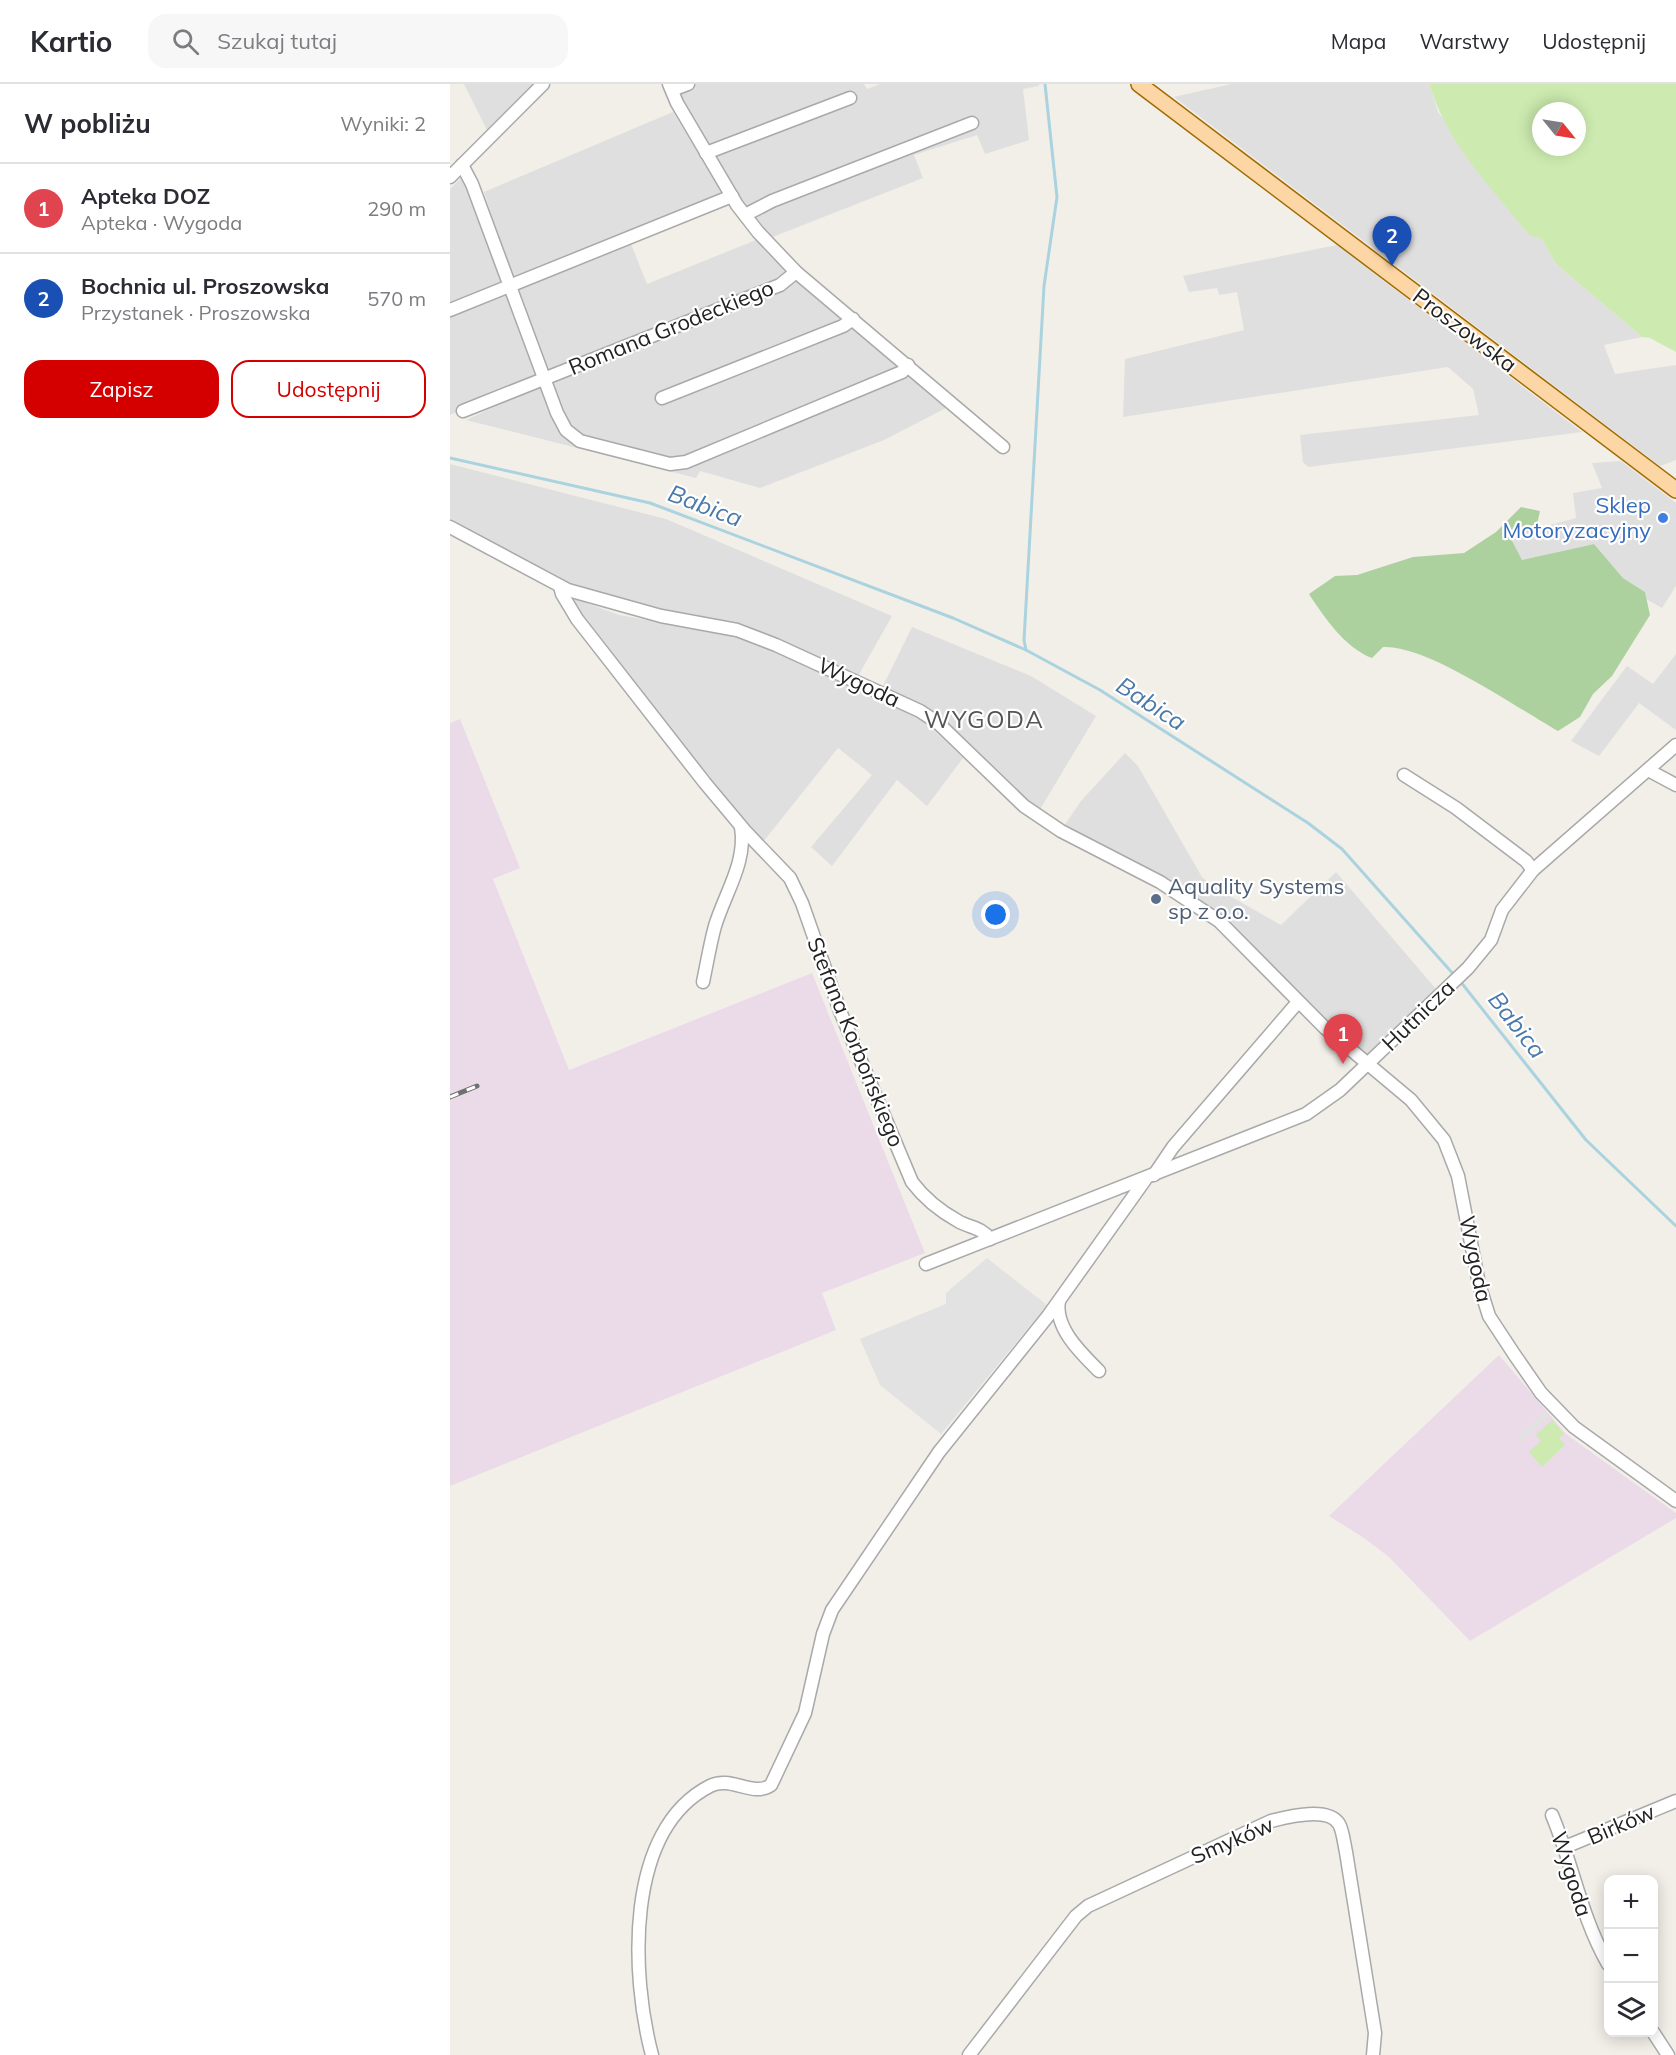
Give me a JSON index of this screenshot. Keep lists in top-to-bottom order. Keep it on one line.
{"streets":{"main road":["Proszowska"],"street":["Romana Grodeckiego","Wygoda","Hutnicza","Stefana Korbońskiego","Birków","Smyków"]},"crossings":[["Wygoda","Hutnicza"],["Wygoda","Stefana Korbońskiego"],["Wygoda","Birków"],["Hutnicza","Stefana Korbońskiego"]],"districts":["WYGODA"],"water":["Babica"],"places":["Sklep Motoryzacyjny","Aquality Systems sp z o.o."],"north":"bottom right","page":{"header":"Kartio","search":"Szukaj tutaj","nav":["Mapa","Warstwy","Udostępnij"],"heading":["W pobliżu","Wyniki: 2"],"list":[{"mark":"1","name":"Apteka DOZ","note":"Apteka · Wygoda","value":"290 m"},{"mark":"2","name":"Bochnia ul. Proszowska","note":"Przystanek · Proszowska","value":"570 m"}],"pins":["2","1"],"buttons":["Zapisz","Udostępnij"],"map_buttons":["+","−"]}}
